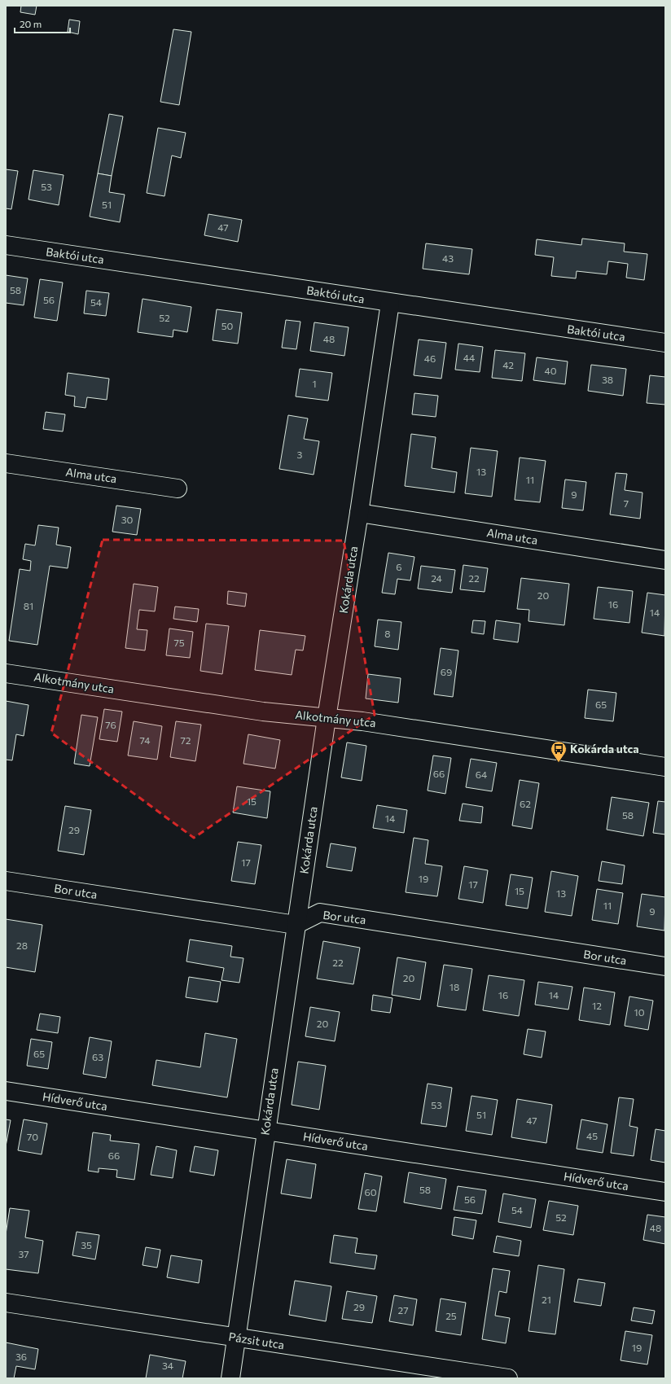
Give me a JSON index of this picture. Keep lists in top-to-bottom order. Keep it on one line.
{"streets":{"street":["Baktói utca","Alma utca","Kokárda utca","Alkotmány utca","Bor utca","Hídverő utca","Pázsit utca"]},"crossings":[["Baktói utca","Kokárda utca"],["Alma utca","Kokárda utca"],["Kokárda utca","Alkotmány utca"],["Kokárda utca","Bor utca"],["Kokárda utca","Hídverő utca"],["Kokárda utca","Pázsit utca"]],"places":{"bus stop":["Kokárda utca"]},"house_numbers":["53","51","47","43","58","56","54","52","50","48","44","46","42","40","38","1","3","13","11","9","7","30","6","24","22","20","16","81","14","8","75","69","65","76","74","72","66","64","15","62","58","14","29","17","19","17","15","13","11","9","28","22","20","18","16","14","12","10","20","65","63","53","51","47","45","70","66","58","60","56","54","52","48","35","37","21","29","27","25","19","36","34"],"scale_bar":"20 m"}
